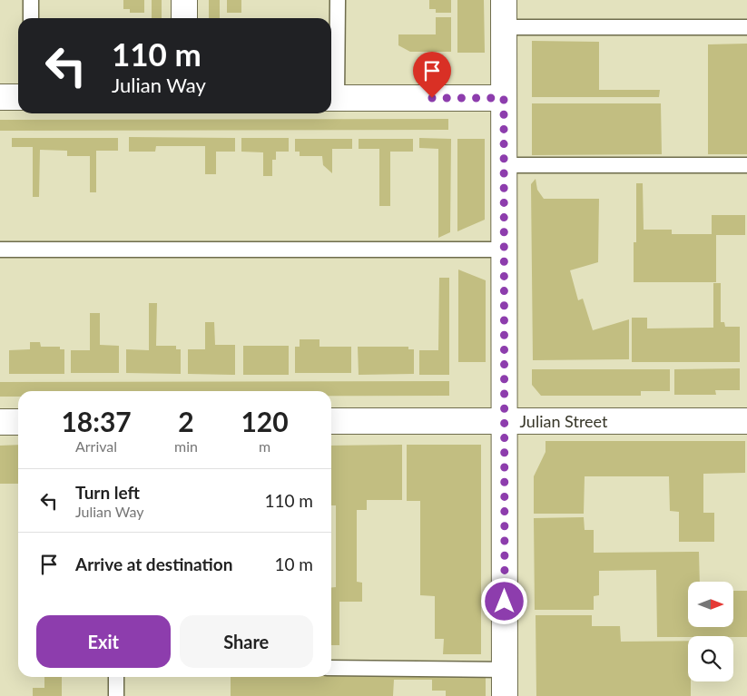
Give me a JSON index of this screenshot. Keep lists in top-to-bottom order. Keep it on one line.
{"streets":{"street":["Julian Street"]},"north":"right","page":{"turn":["110 m","Julian Way"],"eta":["18:37","Arrival","2","min","120","m"],"list":[{"name":"Turn left","note":"Julian Way","value":"110 m"},{"name":"Arrive at destination","value":"10 m"}],"buttons":["Exit","Share"]}}
